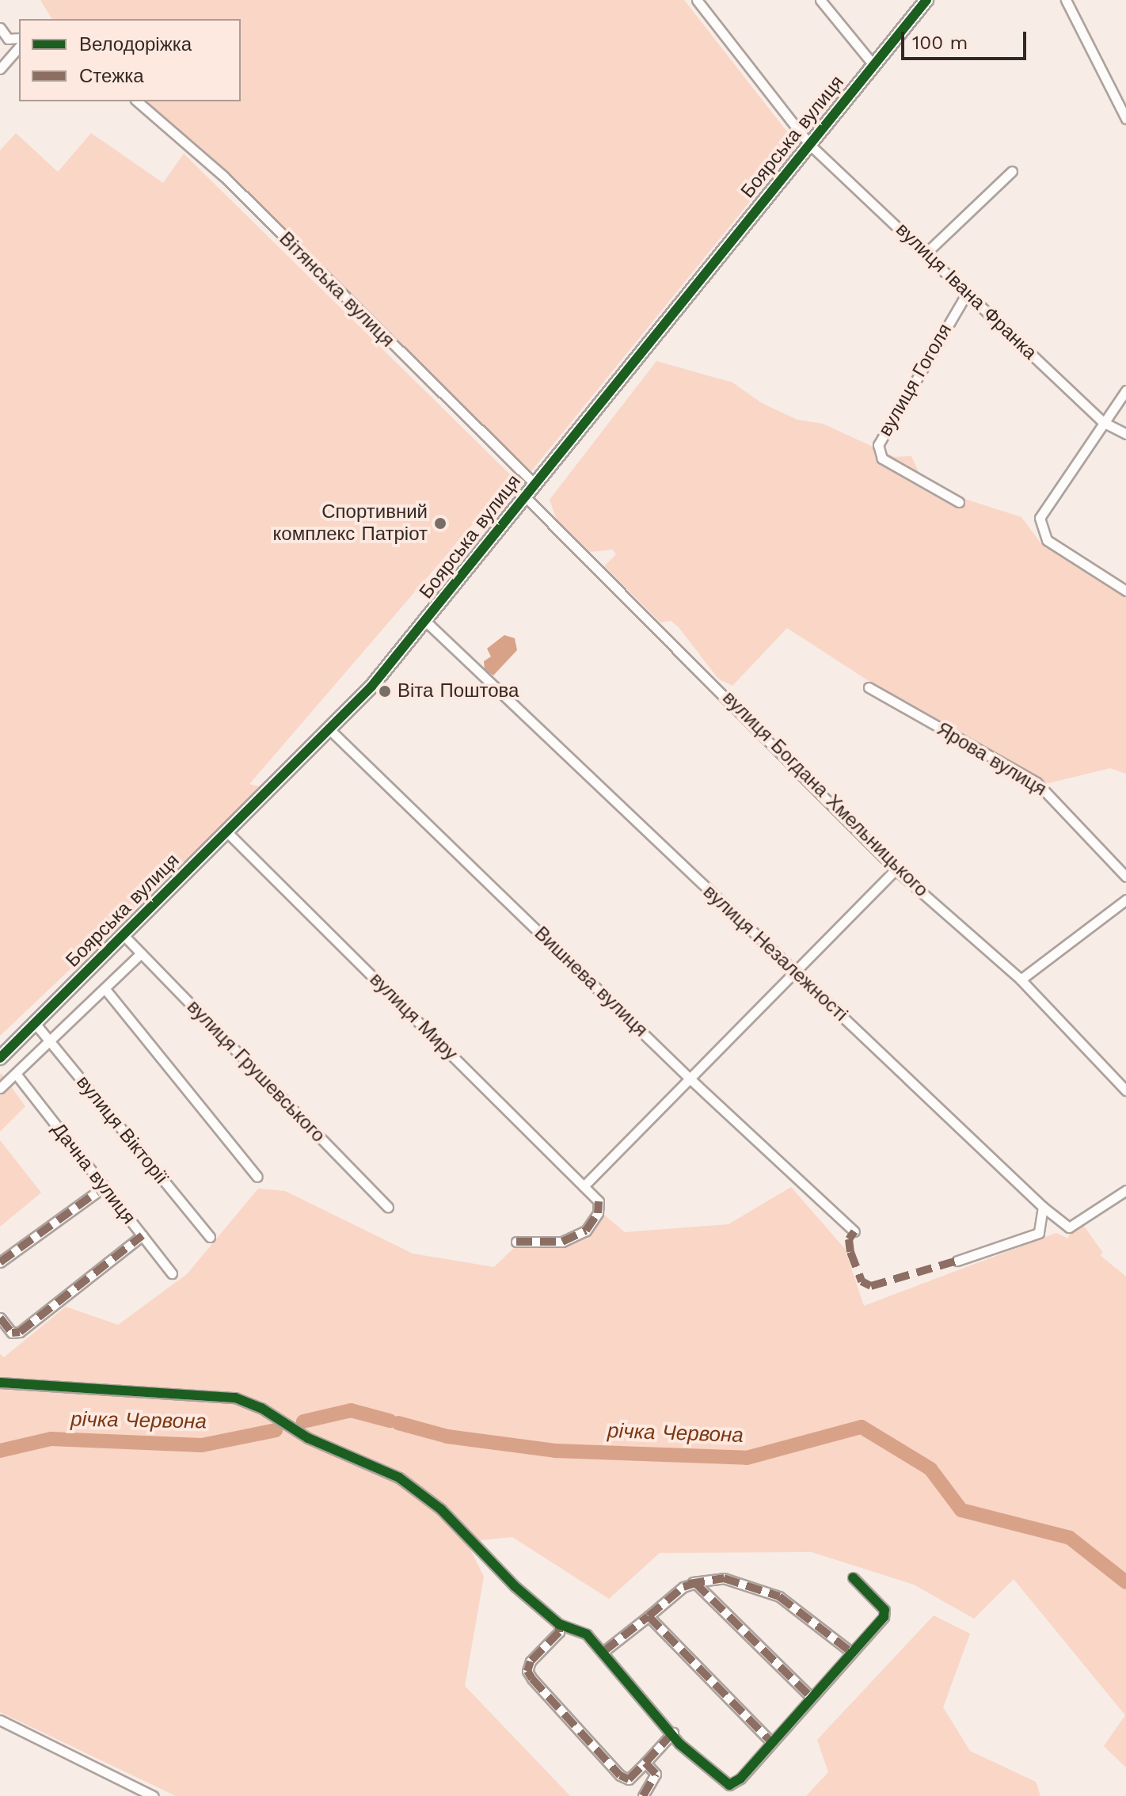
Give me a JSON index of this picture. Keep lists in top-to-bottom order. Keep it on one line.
{"streets":{"street":["Боярська вулиця","Вітянська вулиця","вулиця Івана Франка","вулиця Гоголя","Ярова вулиця","вулиця Богдана Хмельницького","вулиця Незалежності","Вишнева вулиця","вулиця Миру","вулиця Грушевського","вулиця Вікторії","Дачна вулиця"]},"crossings":[["Боярська вулиця","Вітянська вулиця"],["Боярська вулиця","вулиця Івана Франка"],["Боярська вулиця","вулиця Богдана Хмельницького"],["Боярська вулиця","вулиця Незалежності"],["Боярська вулиця","Вишнева вулиця"],["Боярська вулиця","вулиця Миру"],["Боярська вулиця","вулиця Грушевського"],["Боярська вулиця","вулиця Вікторії"],["вулиця Івана Франка","вулиця Гоголя"]],"water":["річка Червона"],"places":["Спортивний комплекс Патріот","Віта Поштова"],"legend":["Велодоріжка","Стежка"],"scale_bar":"100 m"}
